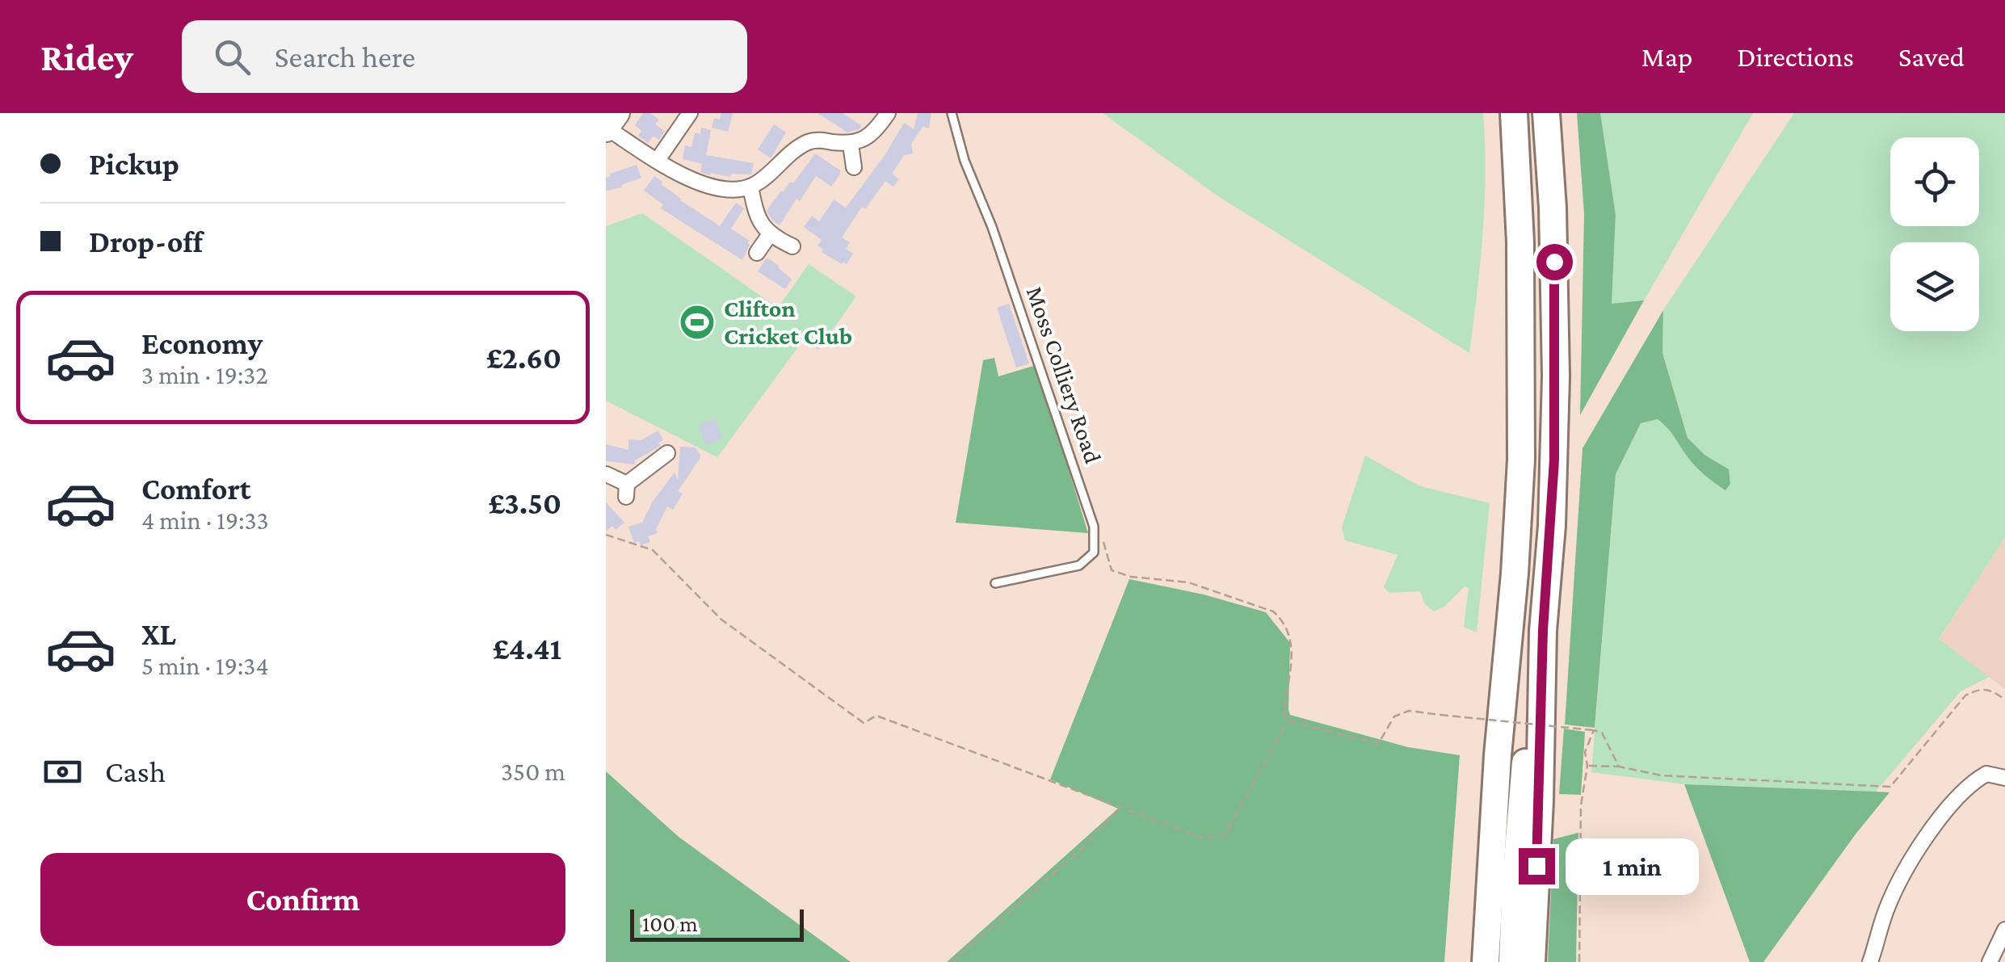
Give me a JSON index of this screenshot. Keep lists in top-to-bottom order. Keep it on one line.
{"streets":{"lane":["Moss Colliery Road"]},"places":{"sports":["Clifton Cricket Club"]},"scale_bar":"100 m","page":{"header":"Ridey","search":"Search here","nav":["Map","Directions","Saved"],"banner":["Pickup","Drop-off"],"list":[{"name":"Economy","note":"3 min · 19:32","value":"£2.60"},{"name":"Comfort","note":"4 min · 19:33","value":"£3.50"},{"name":"XL","note":"5 min · 19:34","value":"£4.41"}],"pay":["Cash","350 m"],"buttons":"Confirm","bubble":"1 min","scale":"100 m"}}
